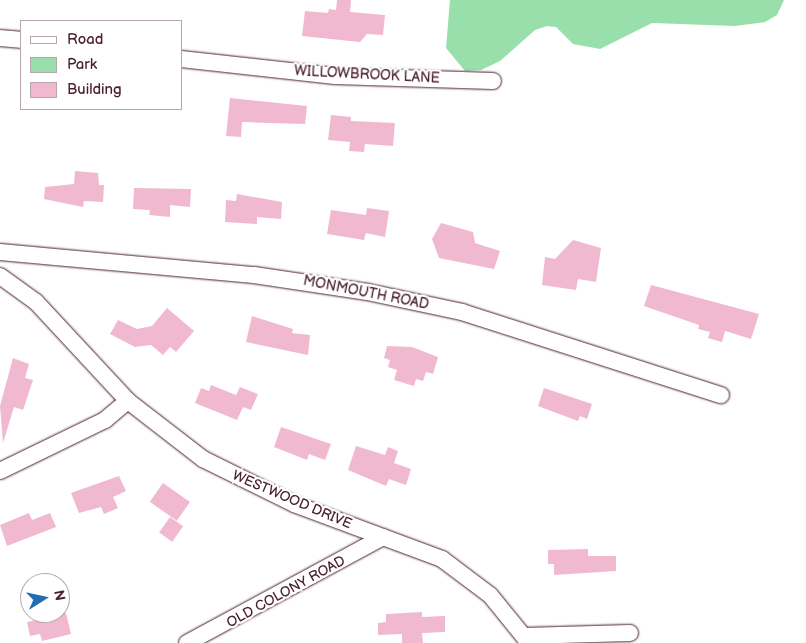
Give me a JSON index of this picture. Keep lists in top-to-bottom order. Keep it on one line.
{"streets":{"street":["WILLOWBROOK LANE","MONMOUTH ROAD","WESTWOOD DRIVE","OLD COLONY ROAD"]},"crossings":[["WESTWOOD DRIVE","OLD COLONY ROAD"]],"legend":["Road","Park","Building"],"north":"right"}
